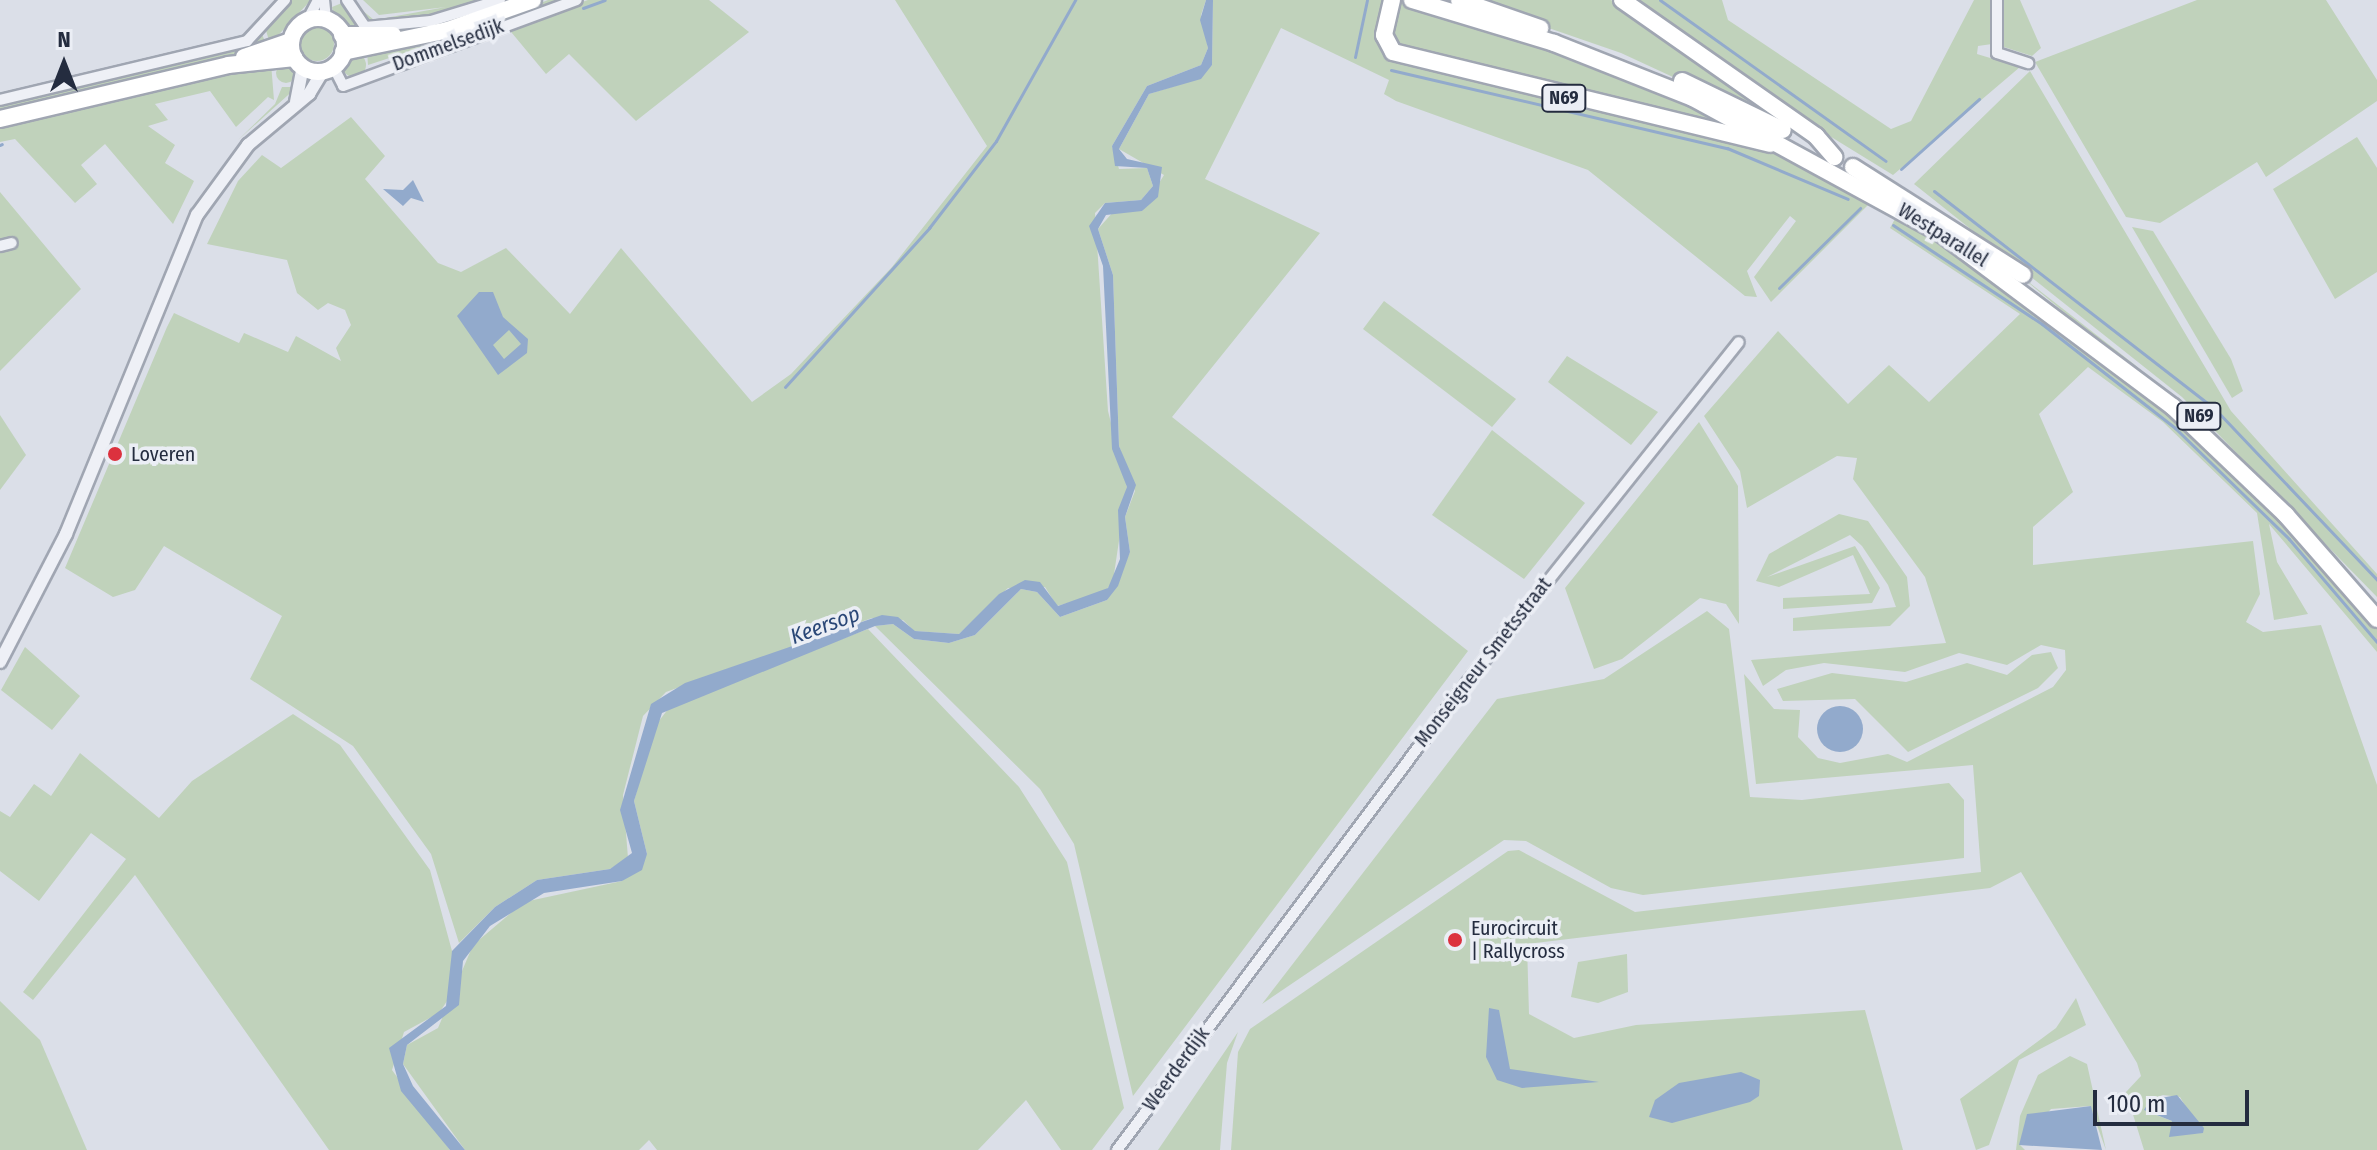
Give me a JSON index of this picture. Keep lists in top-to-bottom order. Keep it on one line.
{"streets":{"main road":["Dommelsedijk","N69","Westparallel"],"street":["Monseigneur Smetsstraat","Weerderdijk"]},"crossings":[["N69","Westparallel"],["Monseigneur Smetsstraat","Weerderdijk"]],"water":["Keersop"],"places":["Loveren","Eurocircuit | Rallycross"],"scale_bar":"100 m","north":"top"}
